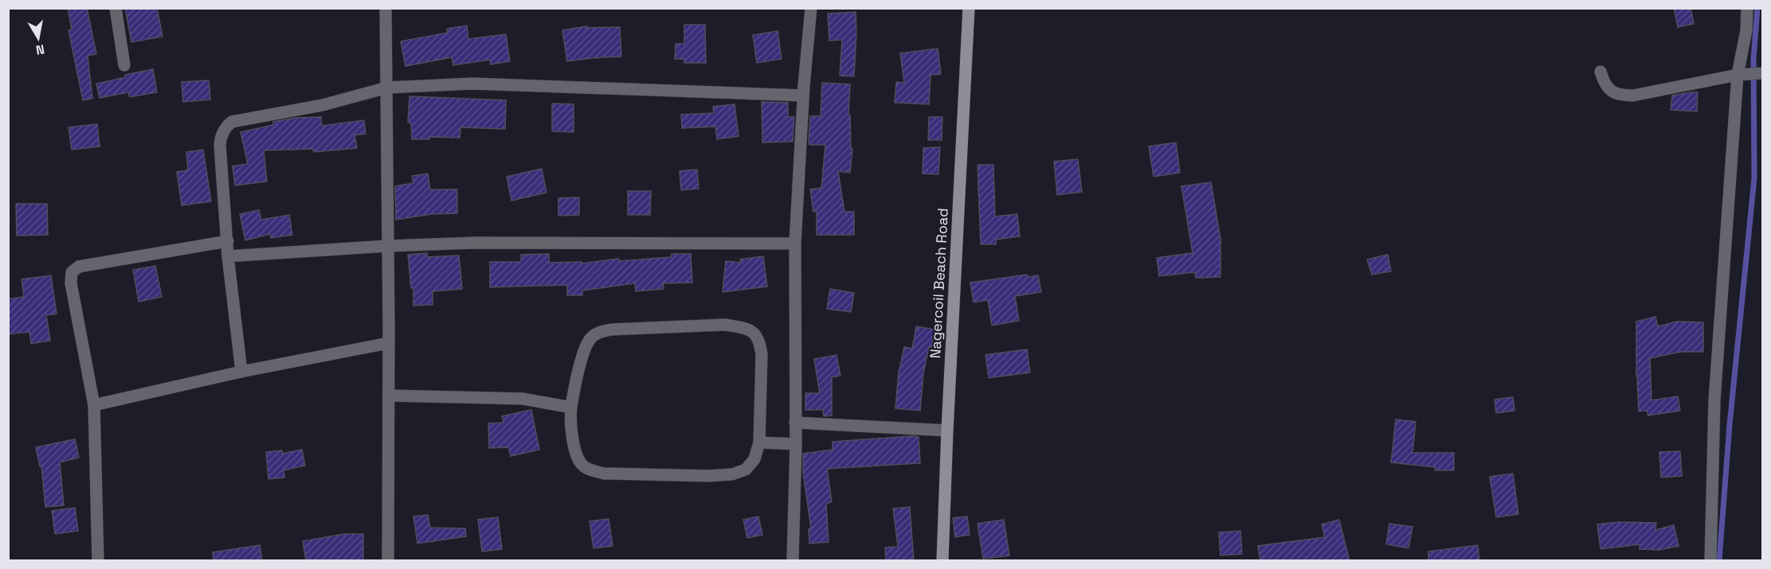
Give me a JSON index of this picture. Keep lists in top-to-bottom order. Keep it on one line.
{"streets":{"main road":["Nagercoil Beach Road"]},"north":"bottom"}
